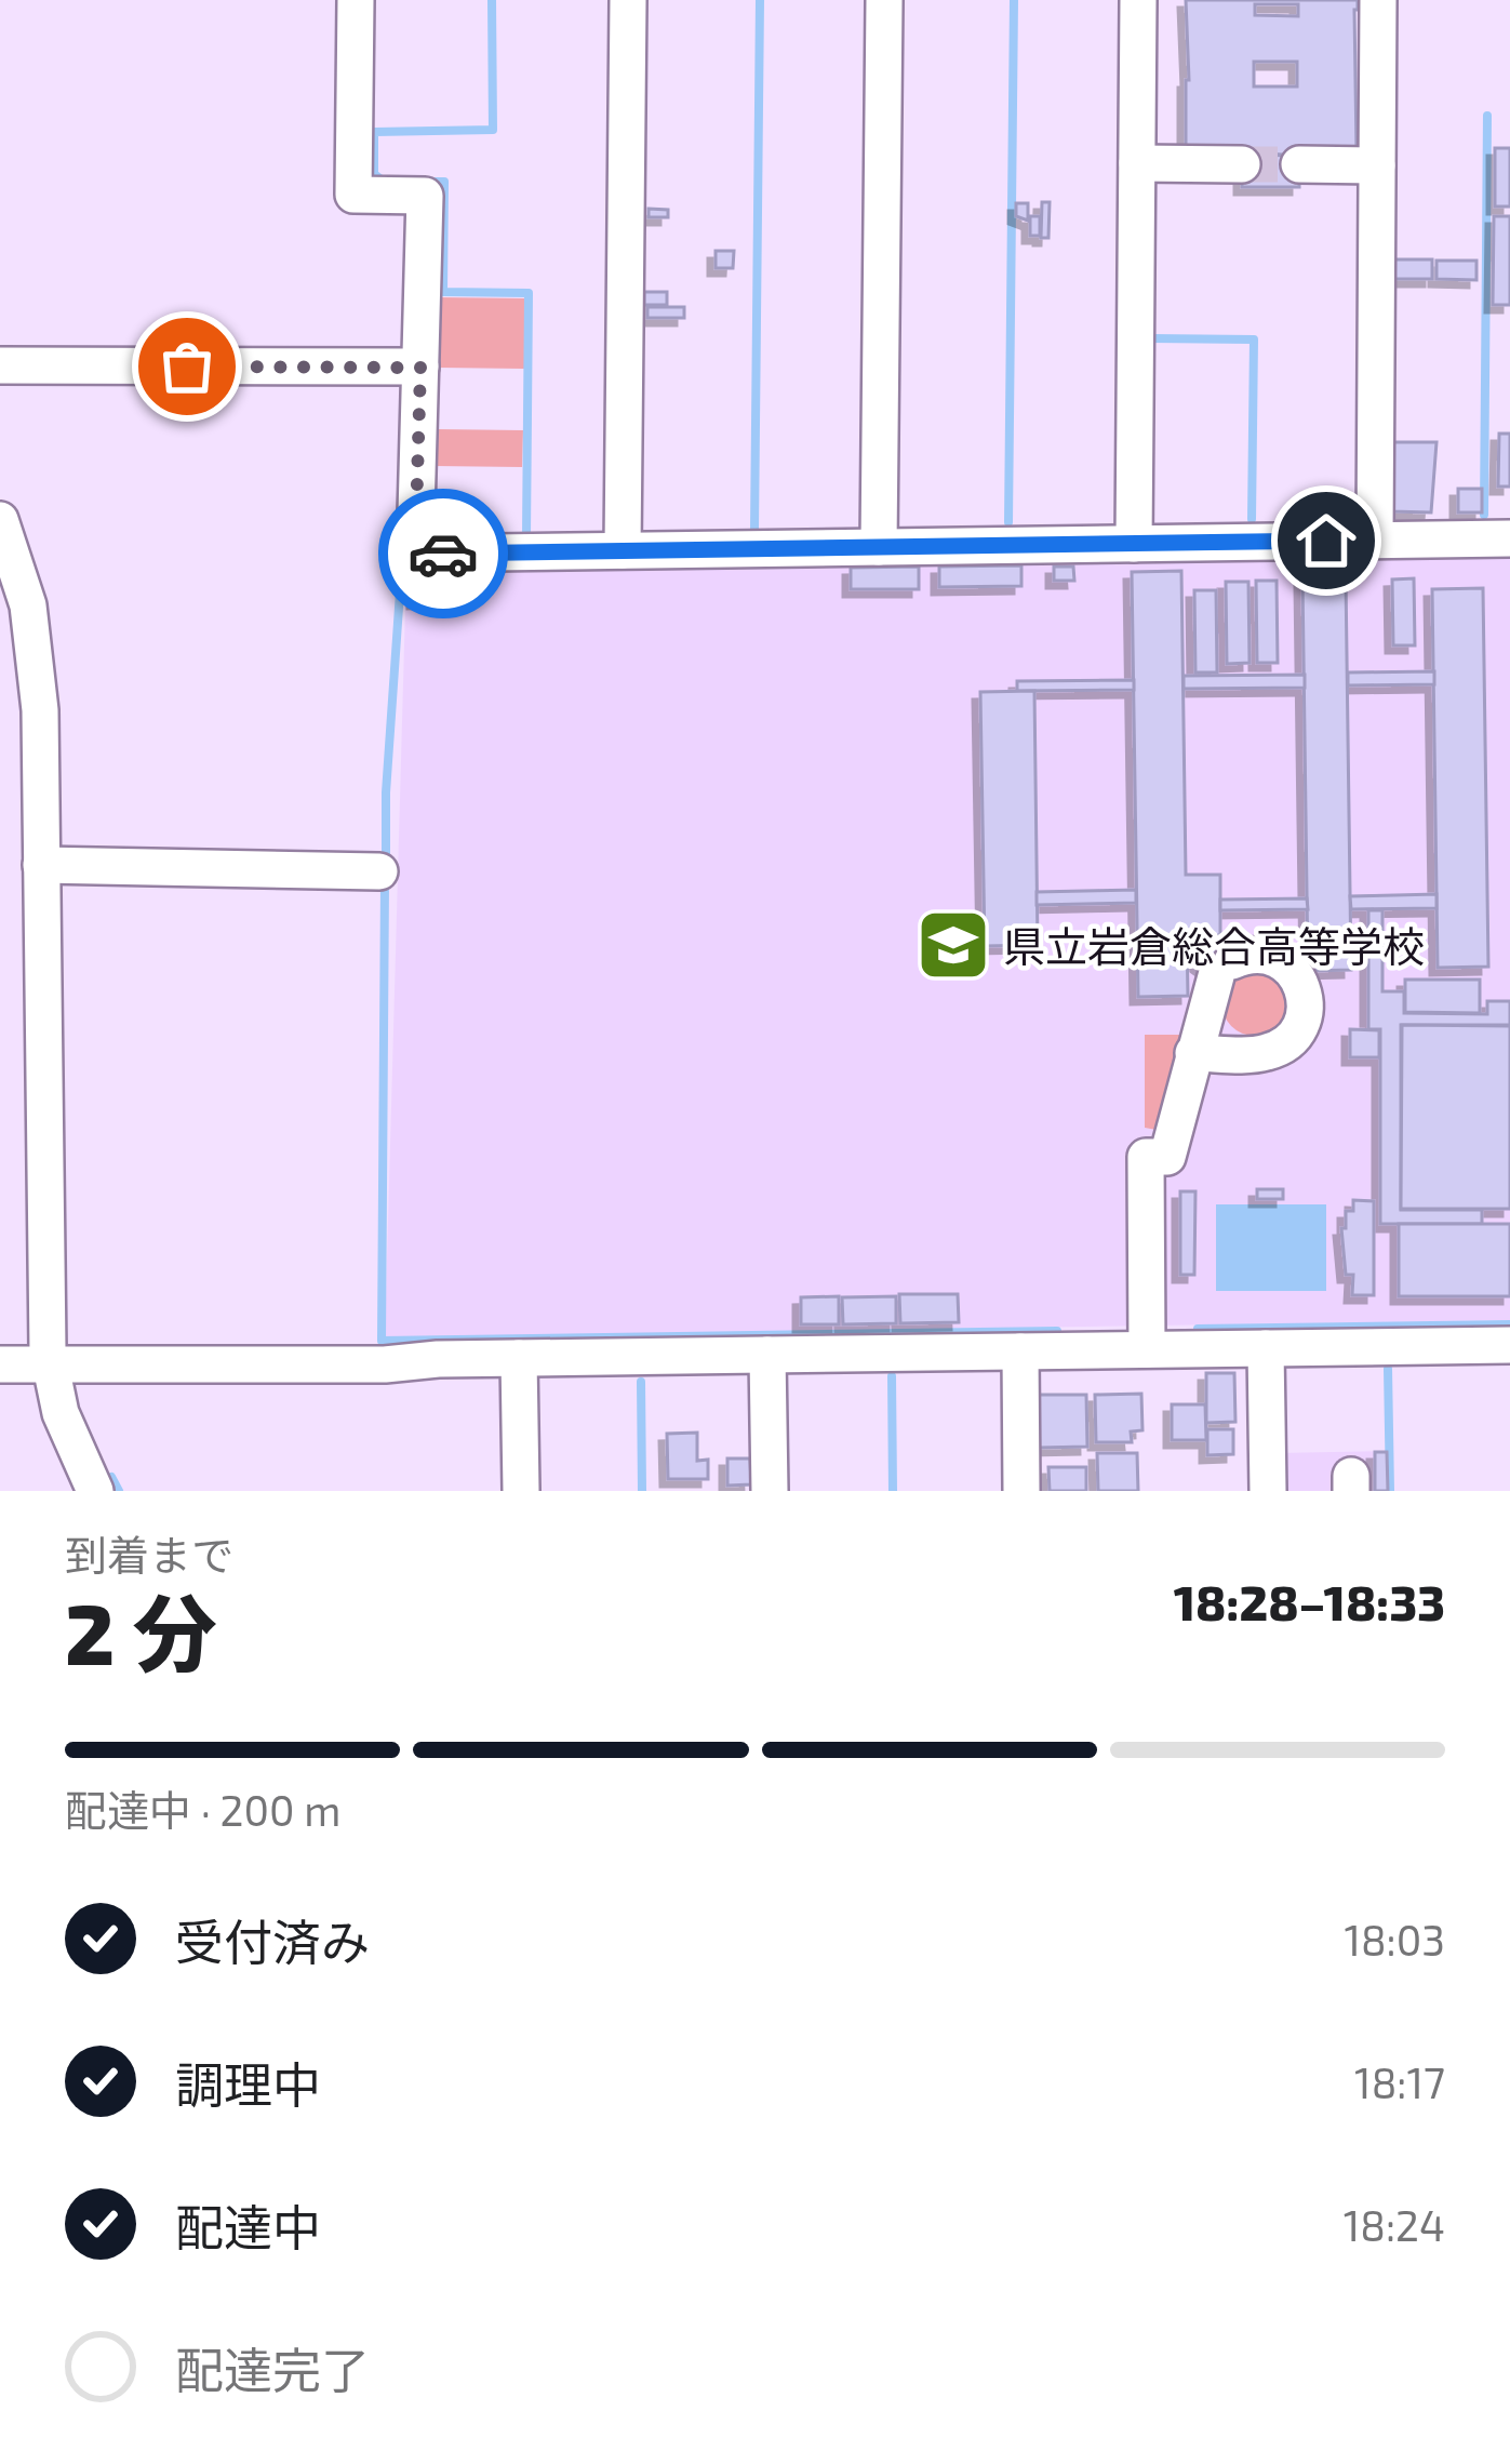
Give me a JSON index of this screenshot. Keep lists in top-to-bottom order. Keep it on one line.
{"places":{"school or university":["県立岩倉総合高等学校"]},"page":{"heading":["2 分","到着まで","18:28–18:33"],"bar":"配達中 · 200 m","list":[["受付済み","18:03"],["調理中","18:17"],["配達中","18:24"],"配達完了"]}}
